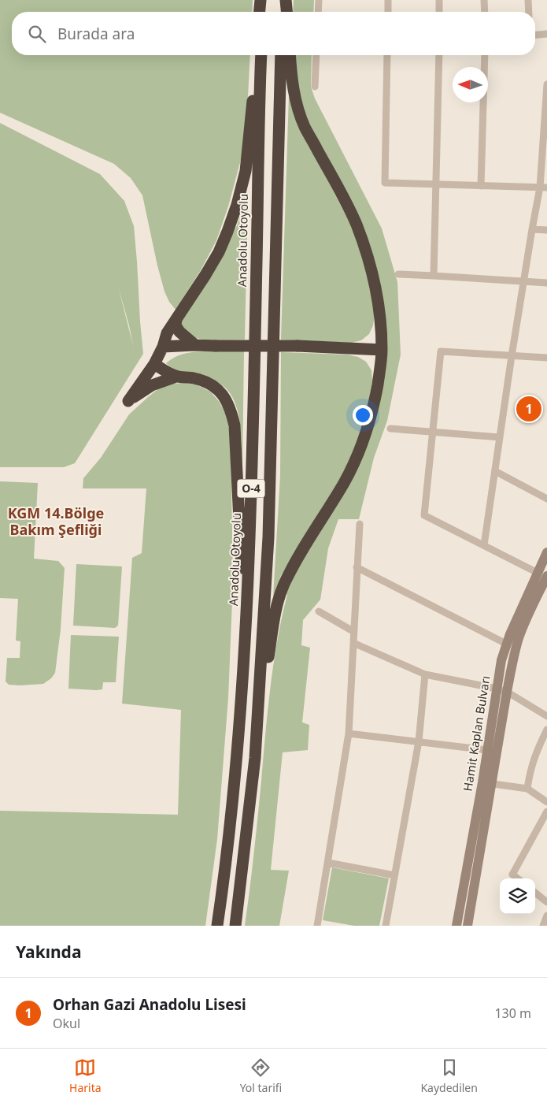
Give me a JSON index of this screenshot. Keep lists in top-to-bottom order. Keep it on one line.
{"streets":{"highway":["Anadolu Otoyolu","O-4"],"main road":["Hamit Kaplan Bulvarı"]},"districts":["KGM 14.Bölge Bakım Şefliği"],"north":"left","page":{"search":"Burada ara","pins":"1","heading":"Yakında","list":[{"mark":"1","name":"Orhan Gazi Anadolu Lisesi","note":"Okul","value":"130 m"}],"nav":["Harita","Yol tarifi","Kaydedilen"]}}
